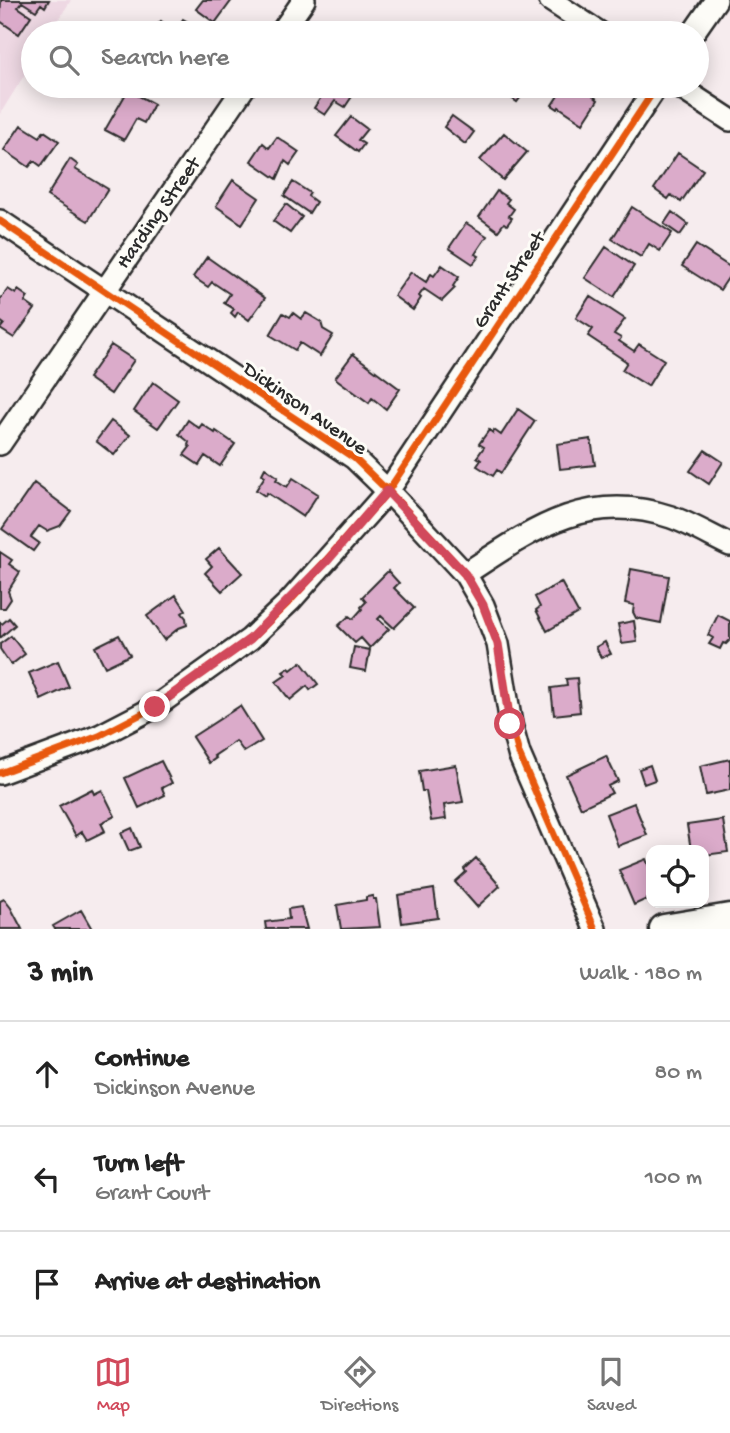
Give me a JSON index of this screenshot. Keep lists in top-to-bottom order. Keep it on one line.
{"streets":{"street":["Harding Street","Grant Street","Dickinson Avenue"]},"crossings":[["Harding Street","Dickinson Avenue"],["Grant Street","Dickinson Avenue"]],"page":{"search":"Search here","heading":["3 min","Walk · 180 m"],"list":[["Continue","Dickinson Avenue","80 m"],["Turn left","Grant Court","100 m"],"Arrive at destination"],"nav":["Map","Directions","Saved"]}}
